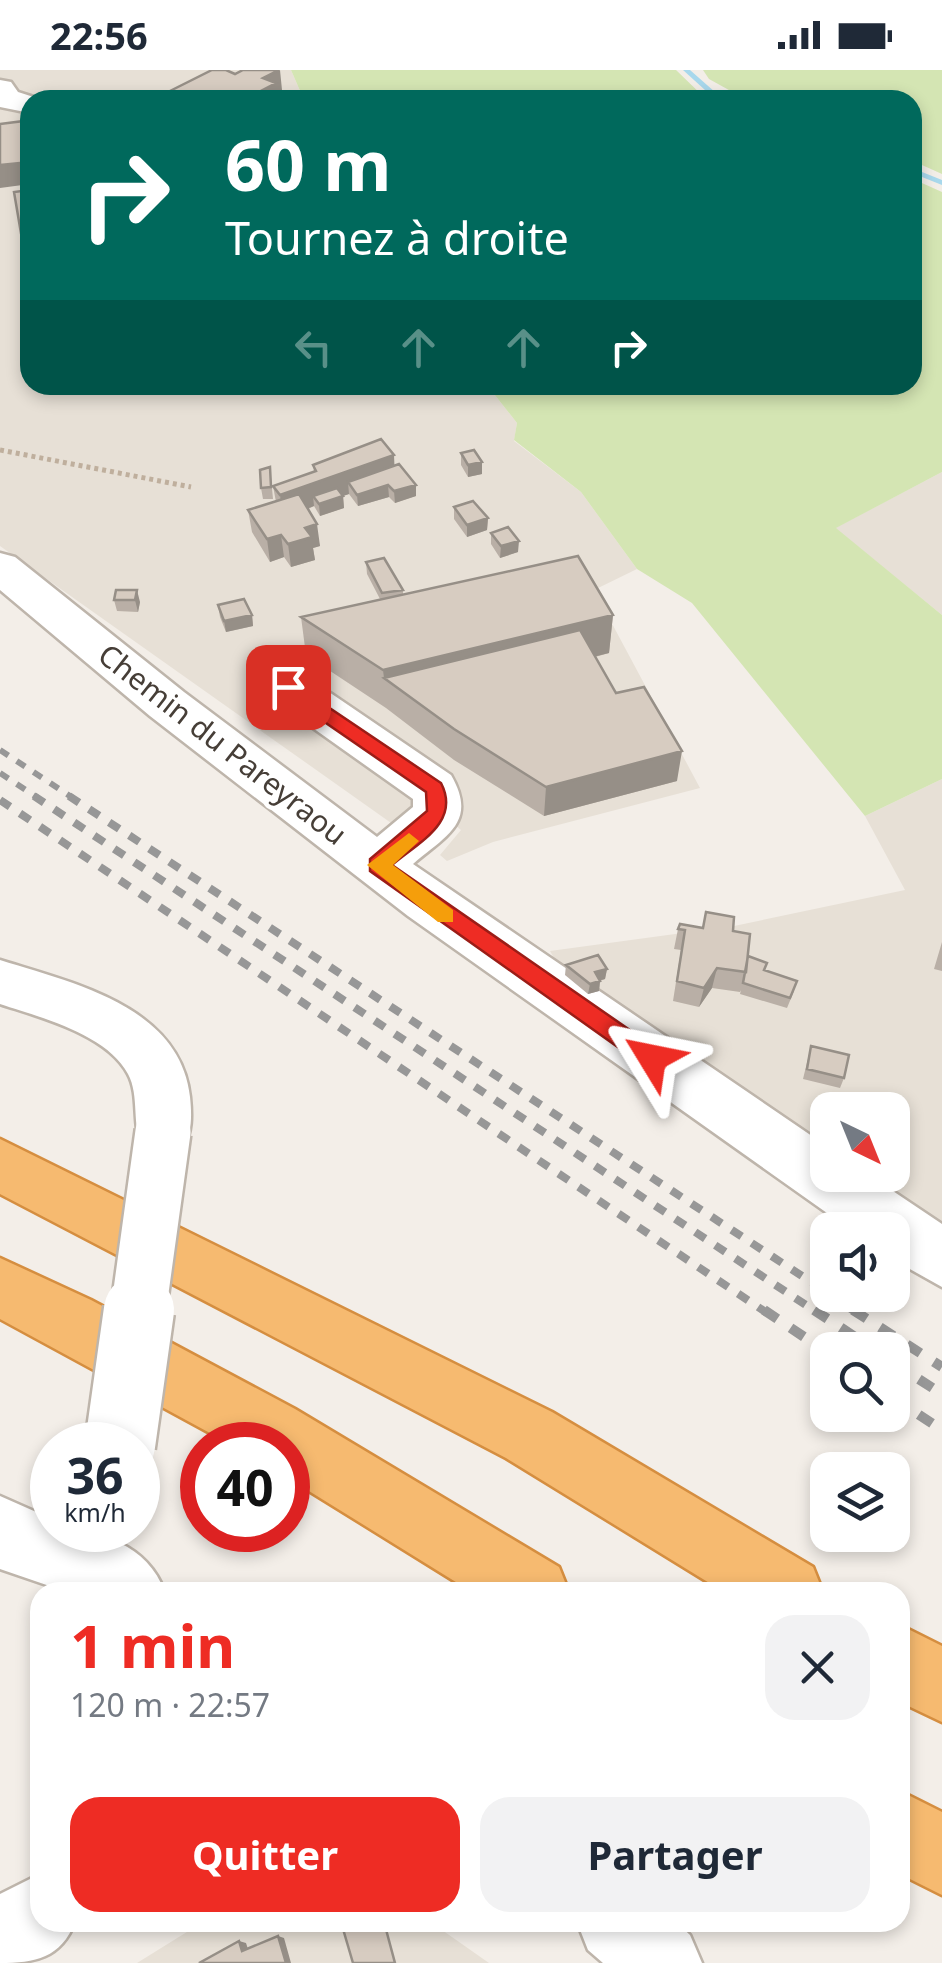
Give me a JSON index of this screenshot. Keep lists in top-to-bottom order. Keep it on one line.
{"streets":{"street":["Chemin du Pareyraou"]},"north":"bottom right","page":{"status":"22:56","turn":["60 m","Tournez à droite"],"speed":"36 km/h","limit":"40","heading":["1 min","120 m · 22:57"],"buttons":["Quitter","Partager"]}}
